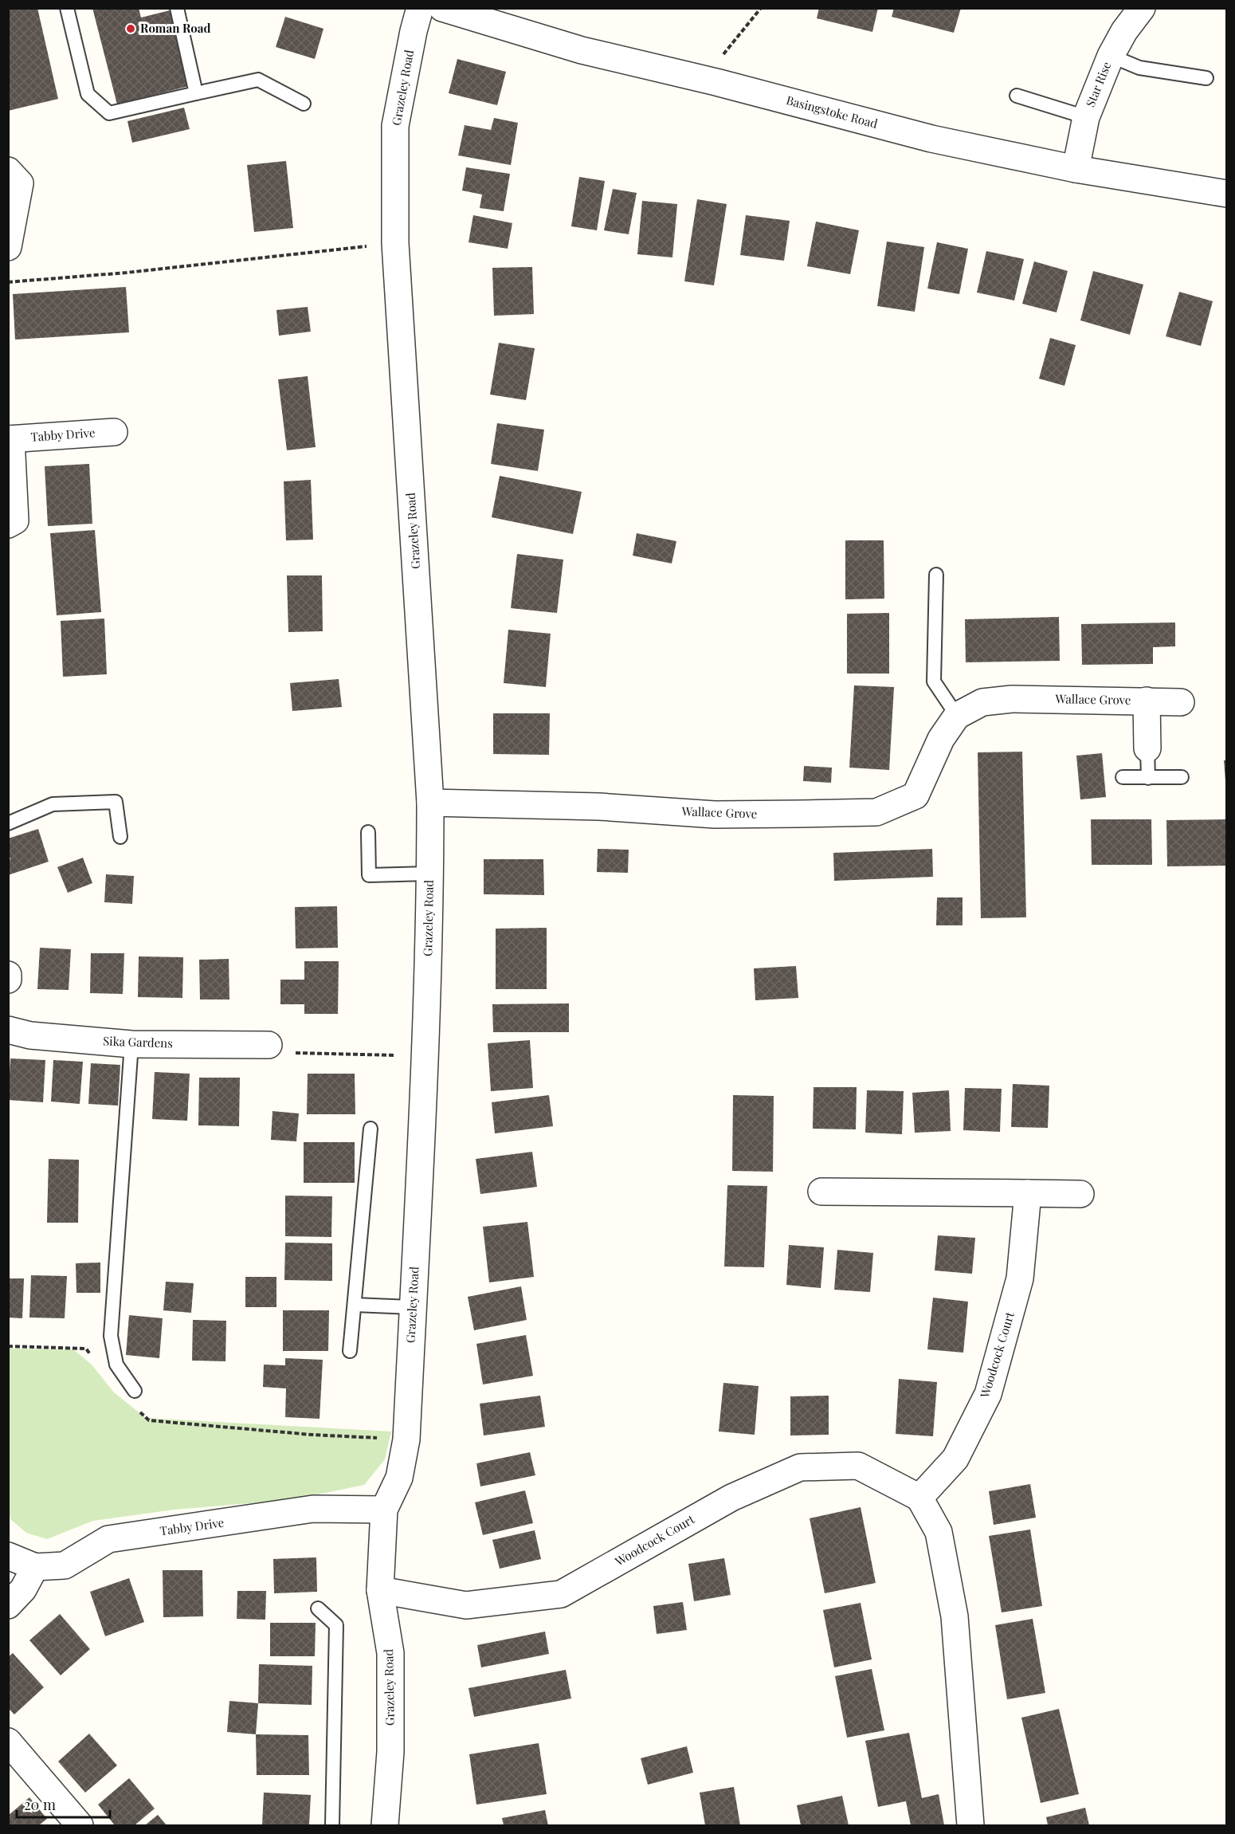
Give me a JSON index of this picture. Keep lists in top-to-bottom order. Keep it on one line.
{"streets":{"street":["Star Rise","Grazeley Road","Basingstoke Road","Tabby Drive","Wallace Grove","Sika Gardens","Woodcock Court"]},"crossings":[["Star Rise","Basingstoke Road"],["Grazeley Road","Tabby Drive"],["Grazeley Road","Wallace Grove"],["Grazeley Road","Woodcock Court"]],"places":["Roman Road"],"scale_bar":"20 m"}
